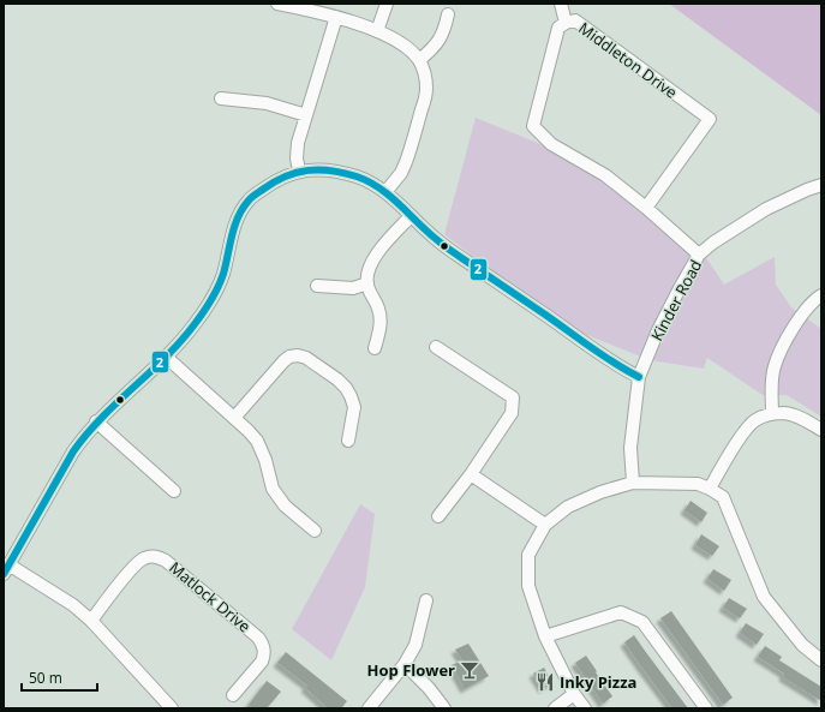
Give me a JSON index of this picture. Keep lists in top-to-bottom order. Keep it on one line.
{"streets":{"street":["Middleton Drive","Kinder Road","Matlock Drive"]},"crossings":[["Middleton Drive","Kinder Road"]],"places":{"bar":["Hop Flower"],"restaurant":["Inky Pizza"]},"lines":["transit line 2"],"scale_bar":"50 m"}
